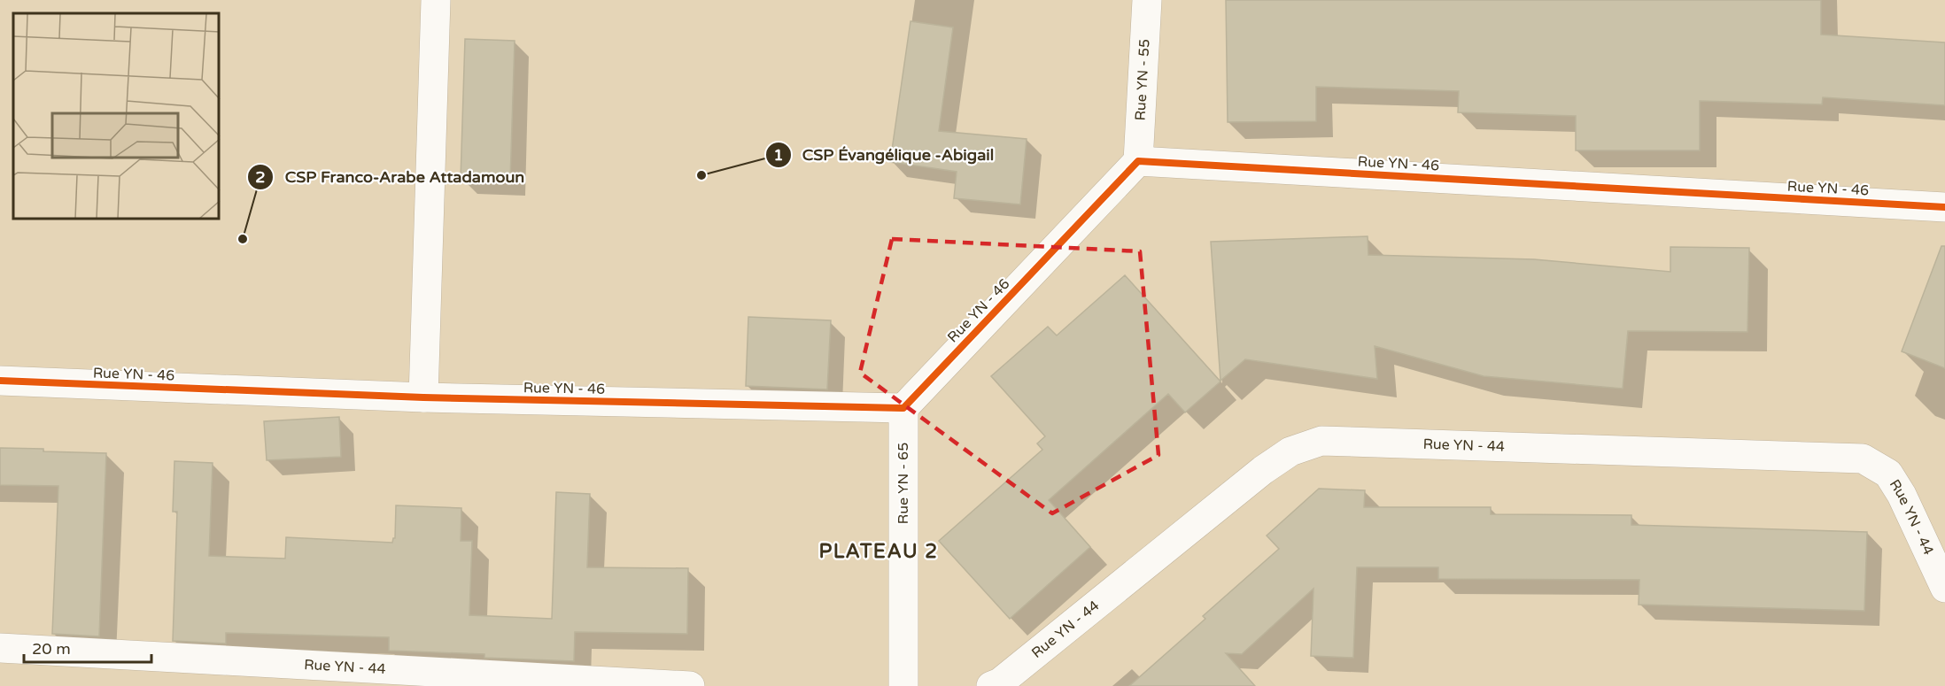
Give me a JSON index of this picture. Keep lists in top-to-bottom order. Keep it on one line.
{"streets":{"street":["Rue YN - 55","Rue YN - 46","Rue YN - 44","Rue YN - 65"]},"crossings":[["Rue YN - 55","Rue YN - 46"],["Rue YN - 46","Rue YN - 65"]],"districts":["PLATEAU 2"],"places":["CSP Évangélique -Abigail","CSP Franco-Arabe Attadamoun"],"scale_bar":"20 m"}
